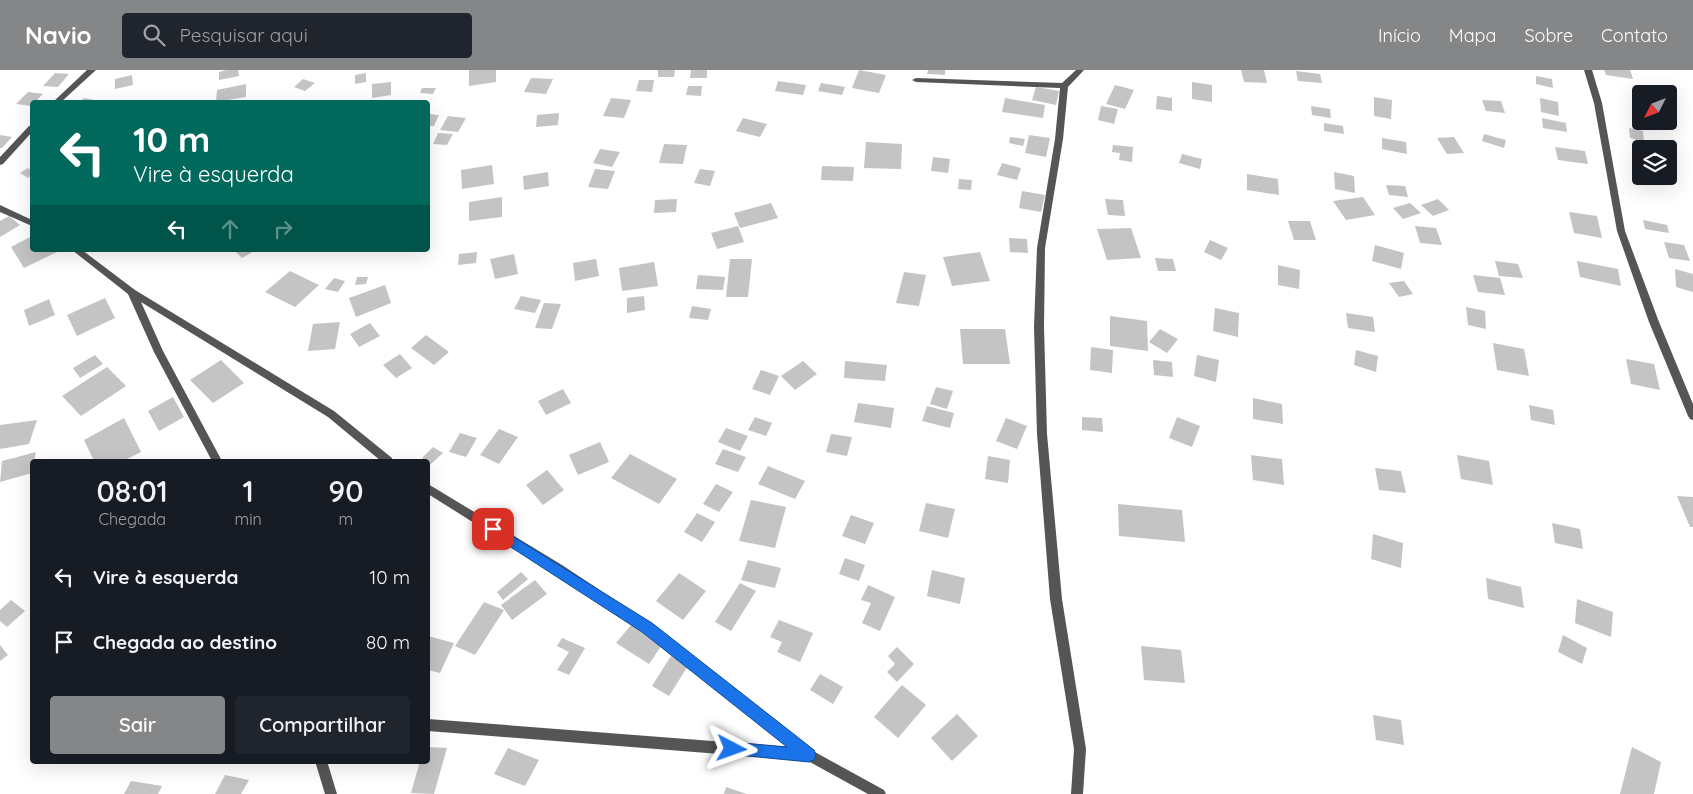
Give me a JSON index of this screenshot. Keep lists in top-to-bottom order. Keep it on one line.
{"north":"bottom left","page":{"header":"Navio","search":"Pesquisar aqui","nav":["Início","Mapa","Sobre","Contato"],"turn":["10 m","Vire à esquerda"],"eta":["08:01","Chegada","1","min","90","m"],"list":[{"name":"Vire à esquerda","value":"10 m"},{"name":"Chegada ao destino","value":"80 m"}],"buttons":["Sair","Compartilhar"]}}
